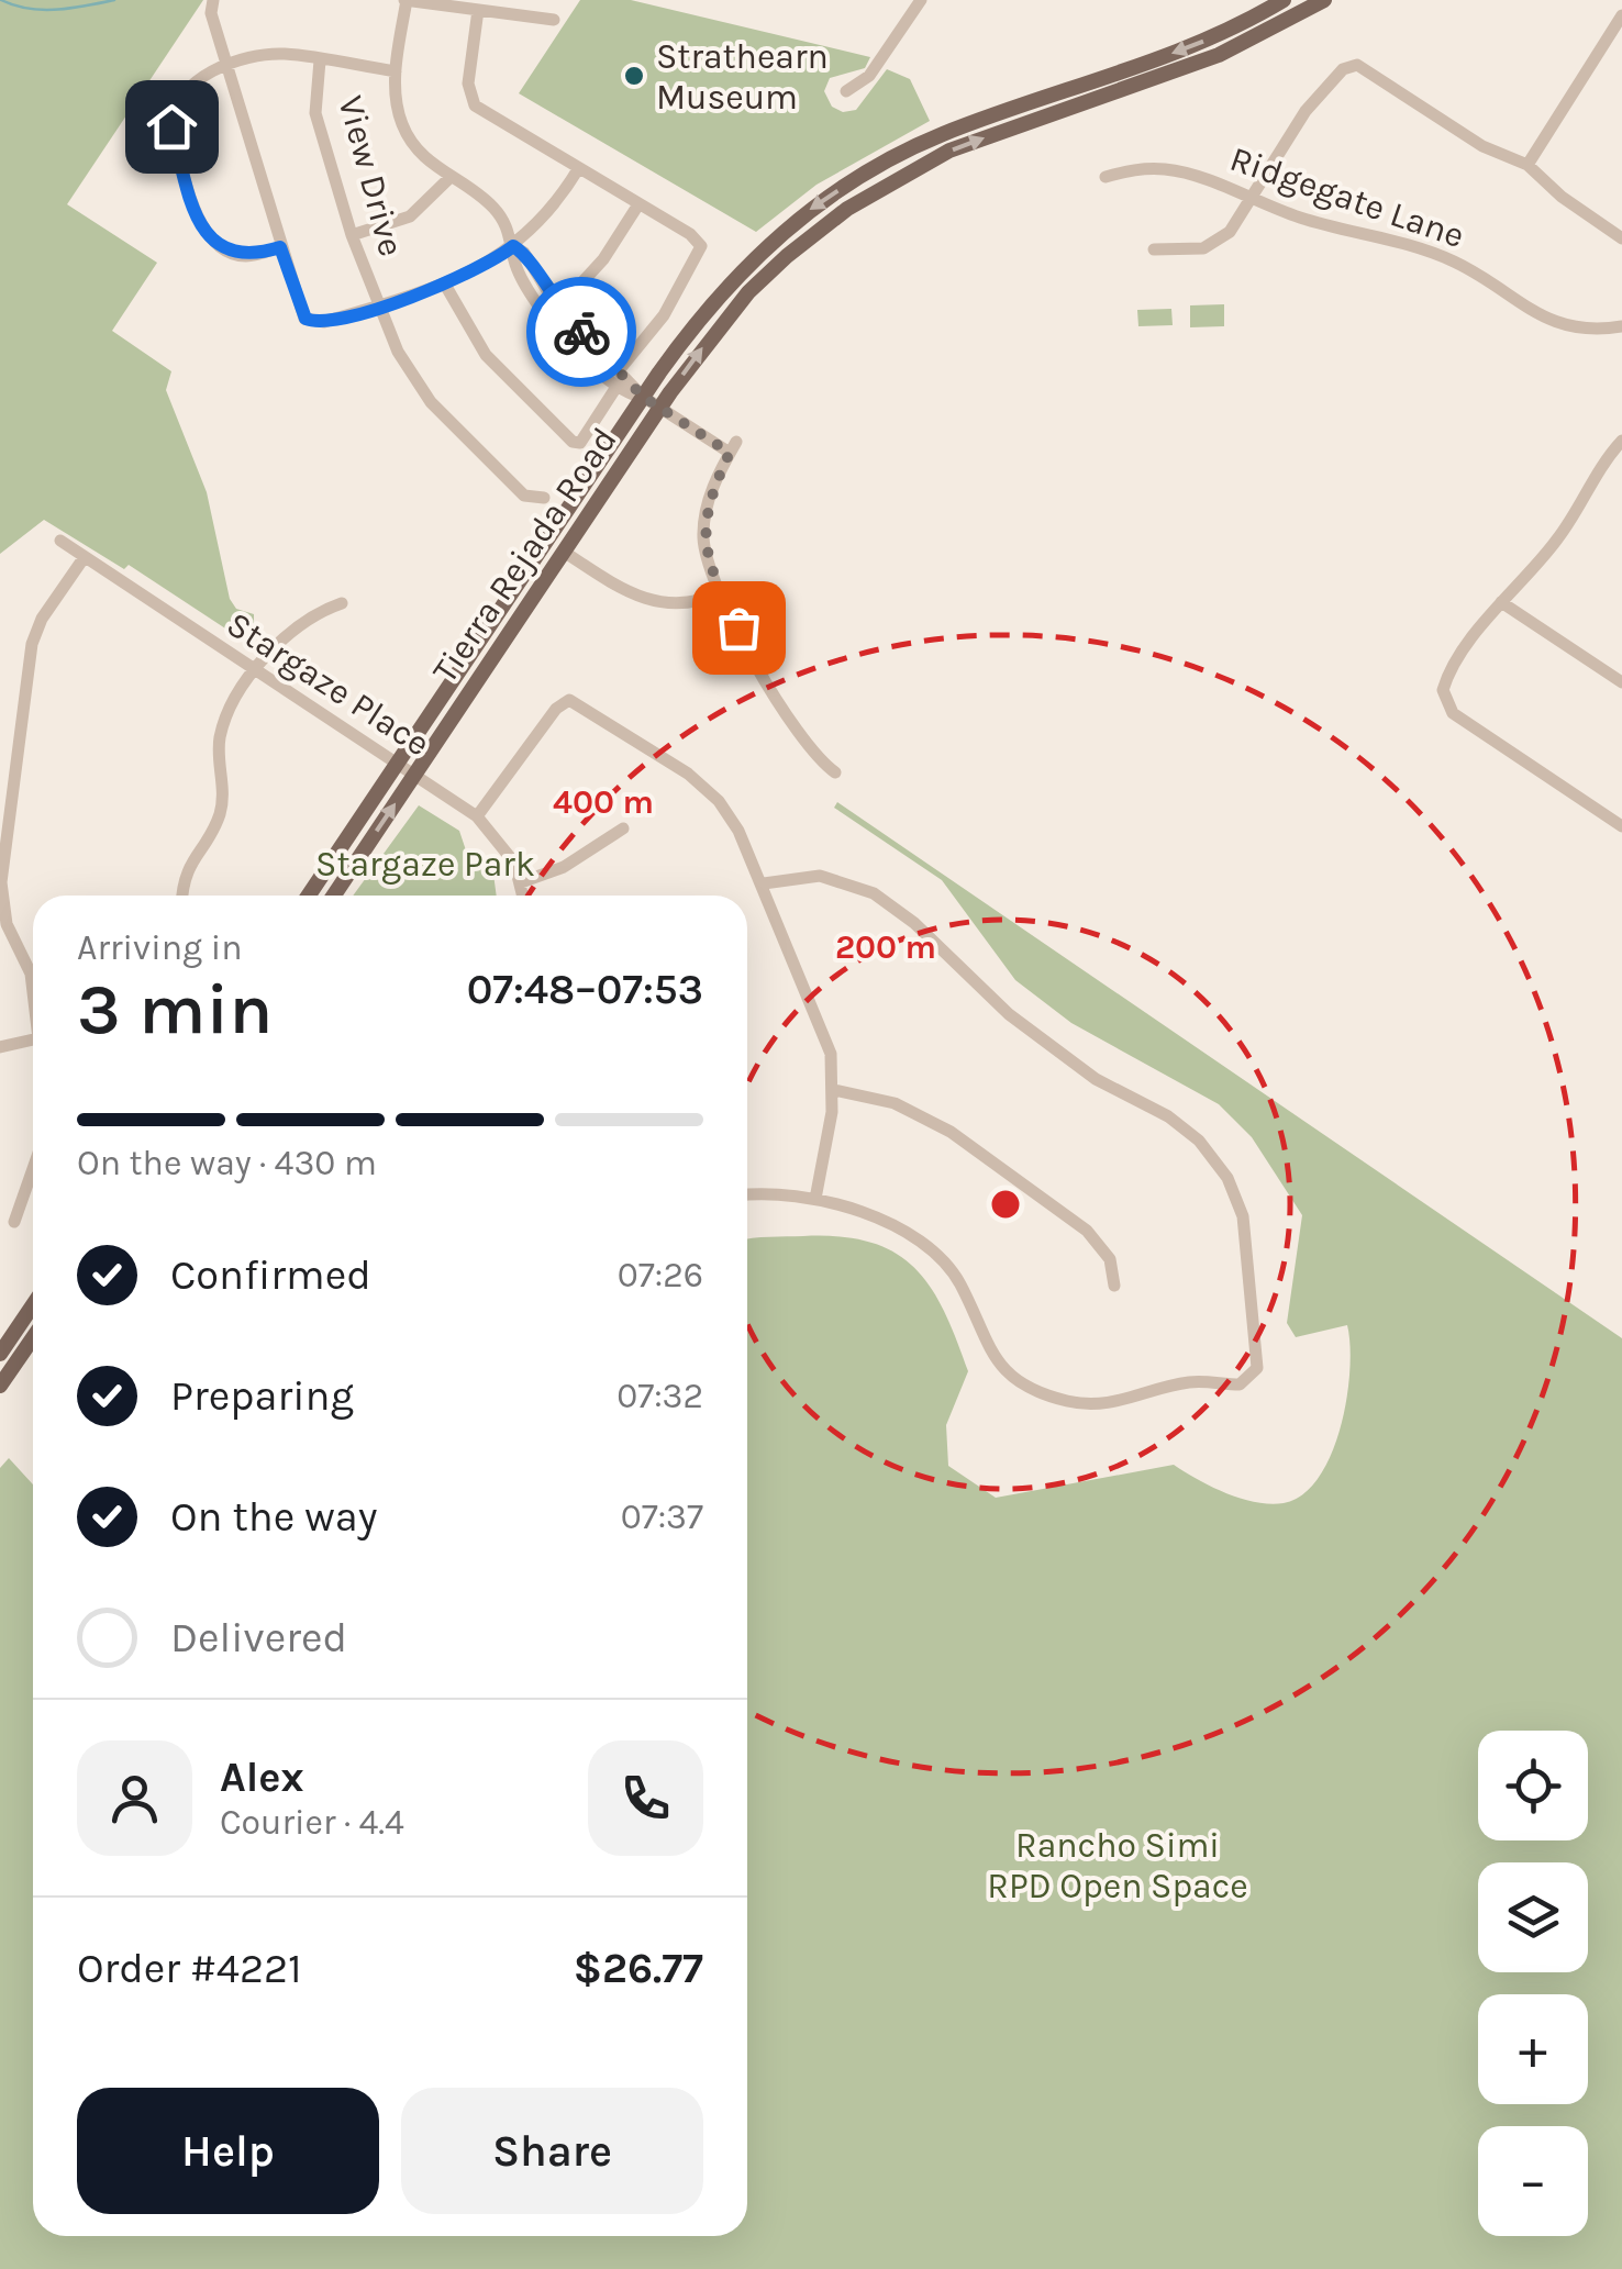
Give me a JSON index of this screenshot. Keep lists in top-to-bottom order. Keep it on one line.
{"streets":{"main road":["Tierra Rejada Road"],"street":["View Drive","Ridgegate Lane","Stargaze Place"]},"crossings":[["Tierra Rejada Road","Stargaze Place"]],"parks":["Stargaze Park","Rancho Simi RPD Open Space"],"places":["Strathearn Museum"],"page":{"heading":["3 min","Arriving in","07:48–07:53"],"panel":["Alex","Courier · 4.4","Order #4221","$26.77"],"bar":"On the way · 430 m","list":[["Confirmed","07:26"],["Preparing","07:32"],["On the way","07:37"],"Delivered"],"map_buttons":["+","−"],"buttons":["Help","Share"]},"rings":["400 m","200 m"]}
